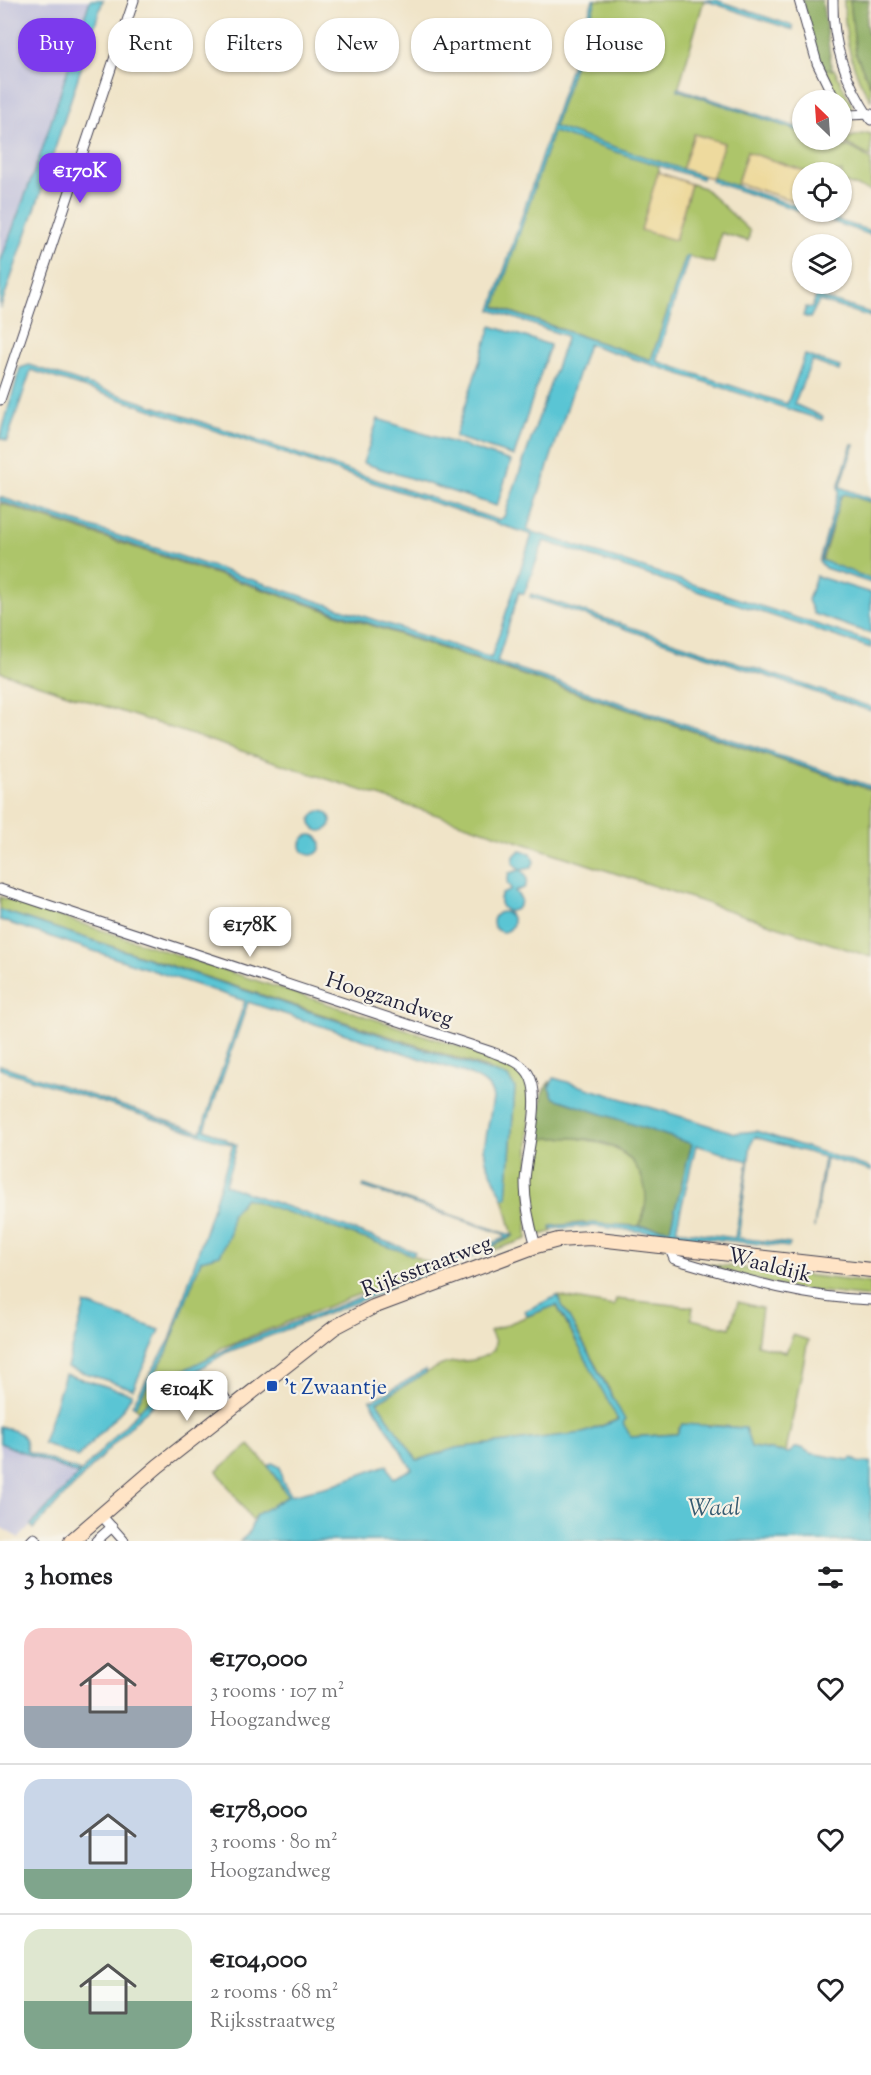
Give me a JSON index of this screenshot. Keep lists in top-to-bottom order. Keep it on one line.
{"streets":{"street":["Hoogzandweg","Waaldijk","Rijksstraatweg"]},"crossings":[["Hoogzandweg","Rijksstraatweg"],["Waaldijk","Rijksstraatweg"]],"water":["Waal"],"places":{"transit":["'t Zwaantje"]},"north":"top left","page":{"chip":["Buy","Rent","Filters","New","Apartment","House"],"price":["€170K","€178K","€104K"],"heading":"3 homes","list":[{"name":"€170,000","note":"3 rooms · 107 m² · Hoogzandweg"},{"name":"€178,000","note":"3 rooms · 80 m² · Hoogzandweg"},{"name":"€104,000","note":"2 rooms · 68 m² · Rijksstraatweg"}]}}
